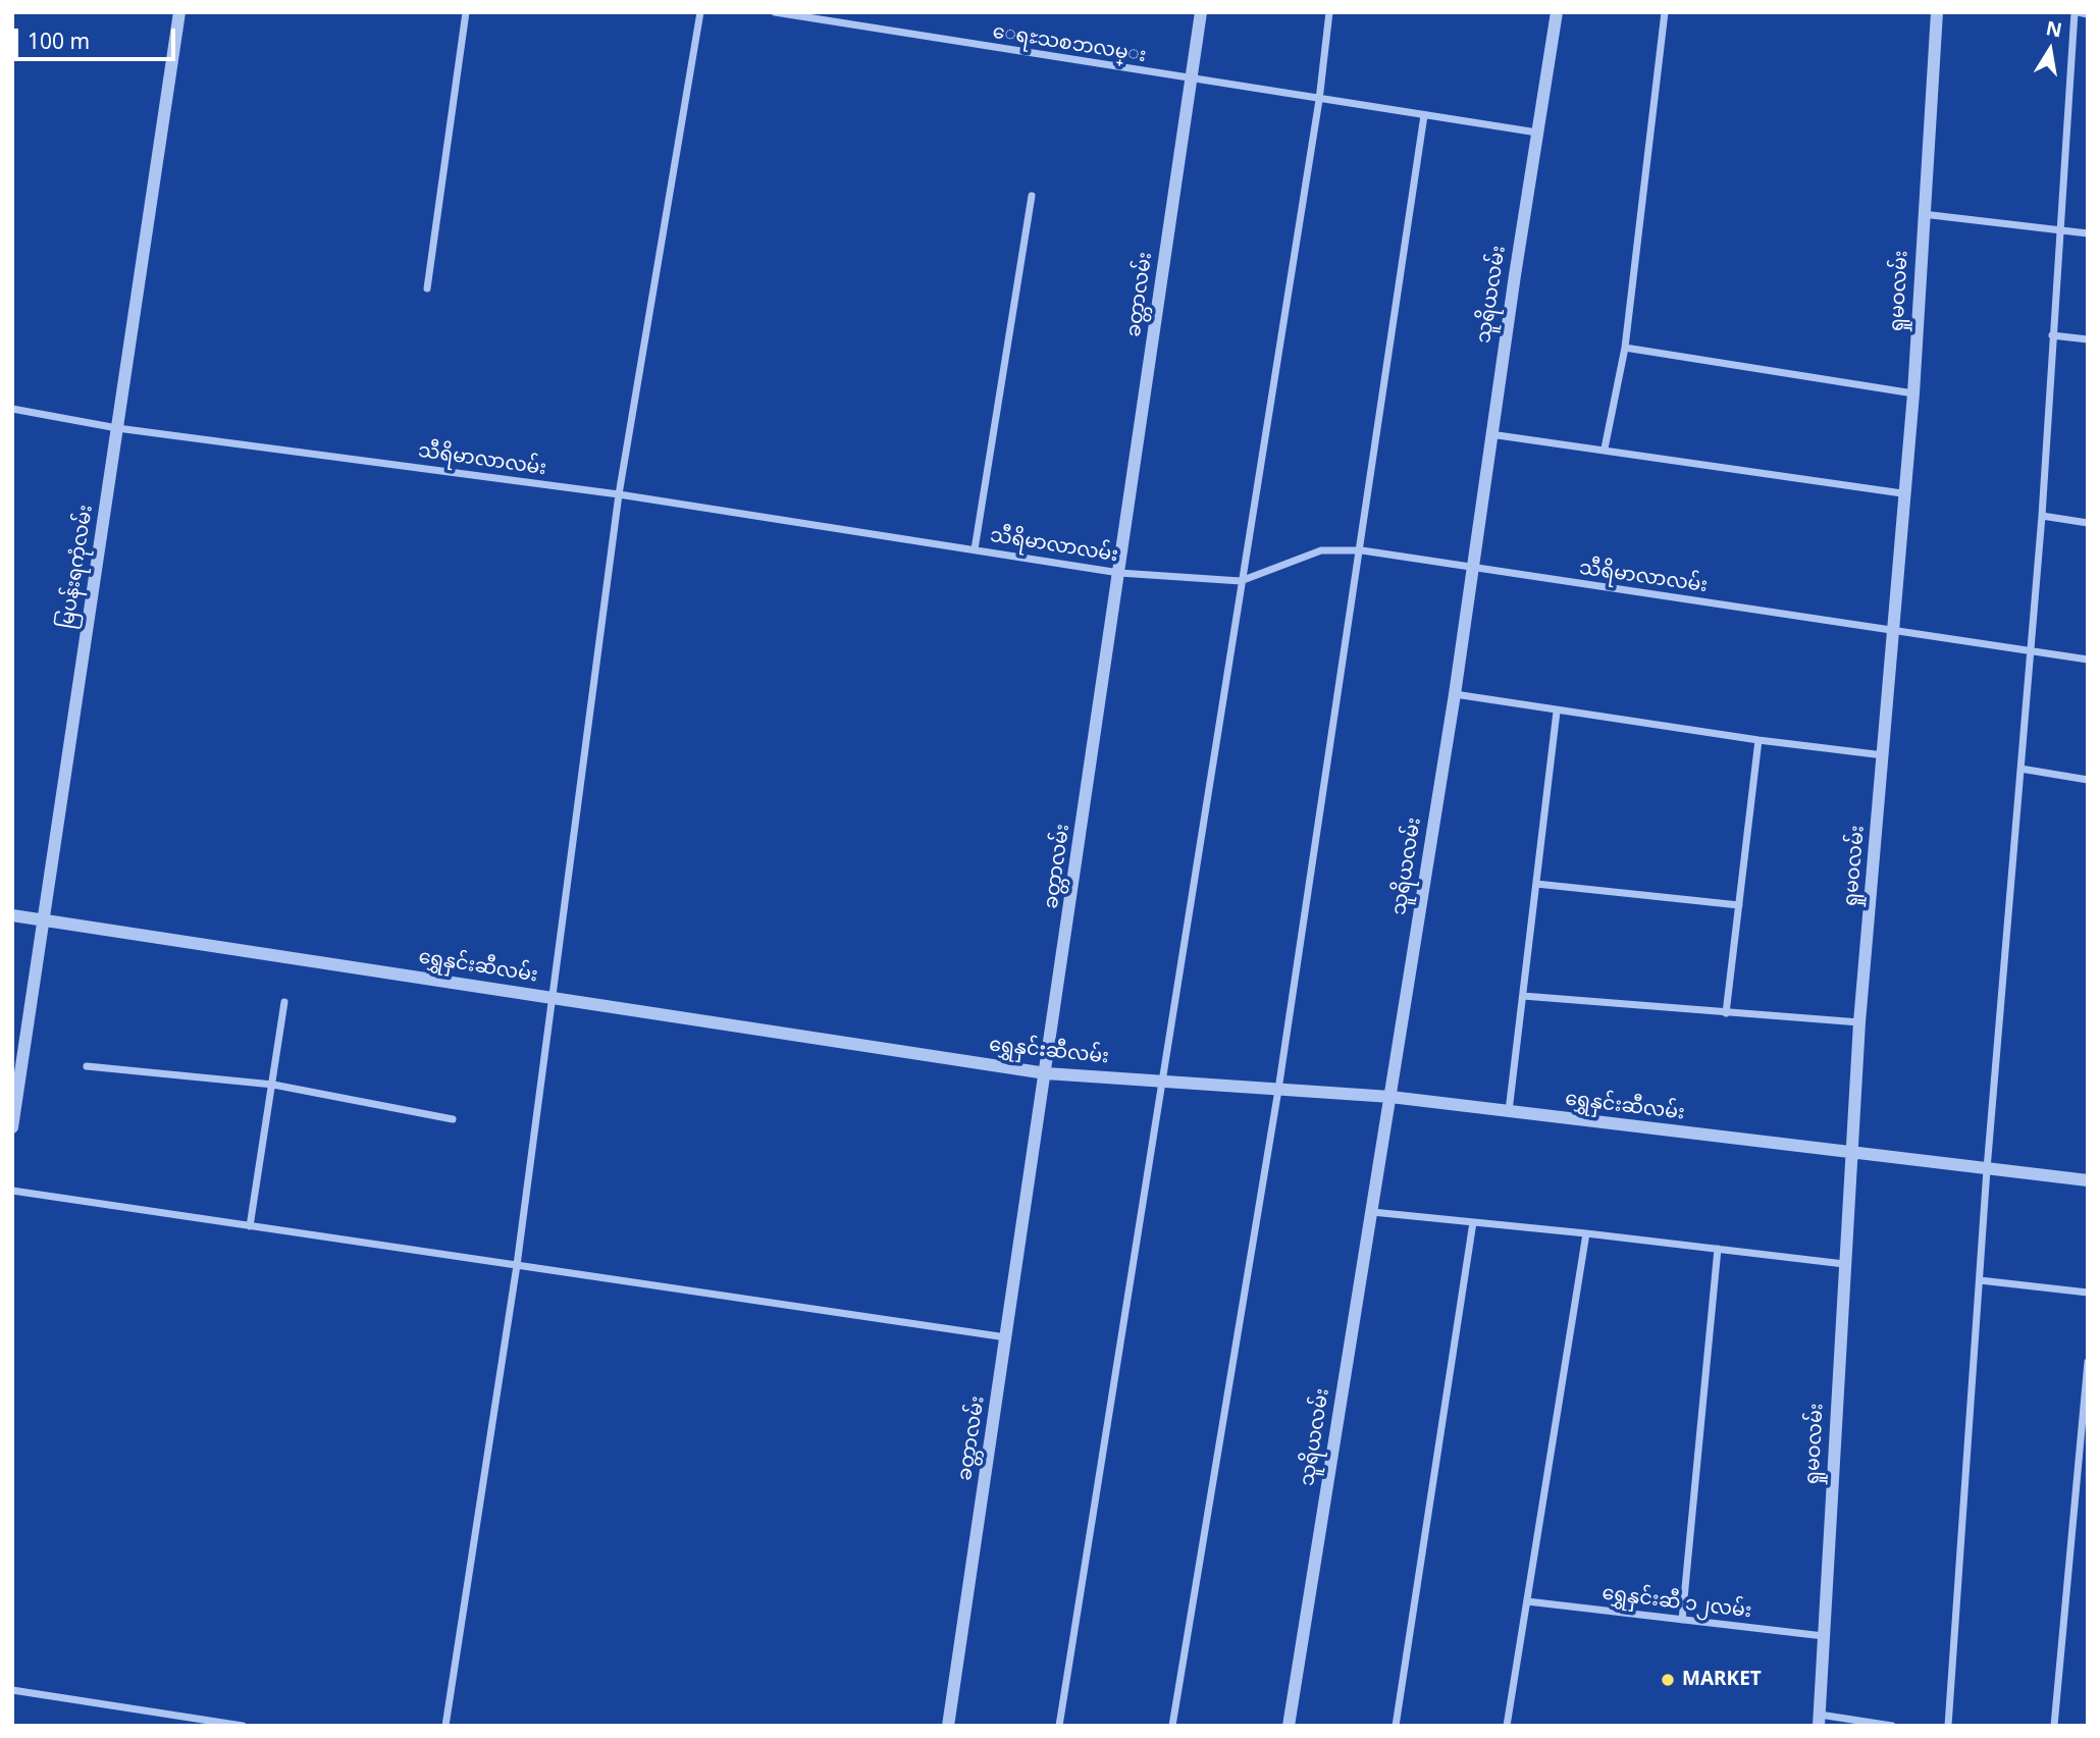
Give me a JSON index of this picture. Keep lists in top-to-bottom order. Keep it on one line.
{"streets":{"street":["ေရႊသစၥာလမ္း","ရှုမဝလမ်း","ခတ္တာလမ်း","သူရိယလမ်း","သီရိမာလာလမ်း","မြပန်းရကုံလမ်း","ရွှေနှင်းဆီလမ်း","ရွှေနှင်းဆီ ၁၂လမ်း"]},"crossings":[["ေရႊသစၥာလမ္း","ခတ္တာလမ်း"],["ေရႊသစၥာလမ္း","သူရိယလမ်း"],["ရှုမဝလမ်း","သီရိမာလာလမ်း"],["ရှုမဝလမ်း","ရွှေနှင်းဆီလမ်း"],["ရှုမဝလမ်း","ရွှေနှင်းဆီ ၁၂လမ်း"],["ခတ္တာလမ်း","သီရိမာလာလမ်း"],["ခတ္တာလမ်း","ရွှေနှင်းဆီလမ်း"],["သူရိယလမ်း","သီရိမာလာလမ်း"],["သူရိယလမ်း","ရွှေနှင်းဆီလမ်း"],["သီရိမာလာလမ်း","မြပန်းရကုံလမ်း"],["မြပန်းရကုံလမ်း","ရွှေနှင်းဆီလမ်း"]],"places":["MARKET"],"scale_bar":"100 m","north":"top"}
